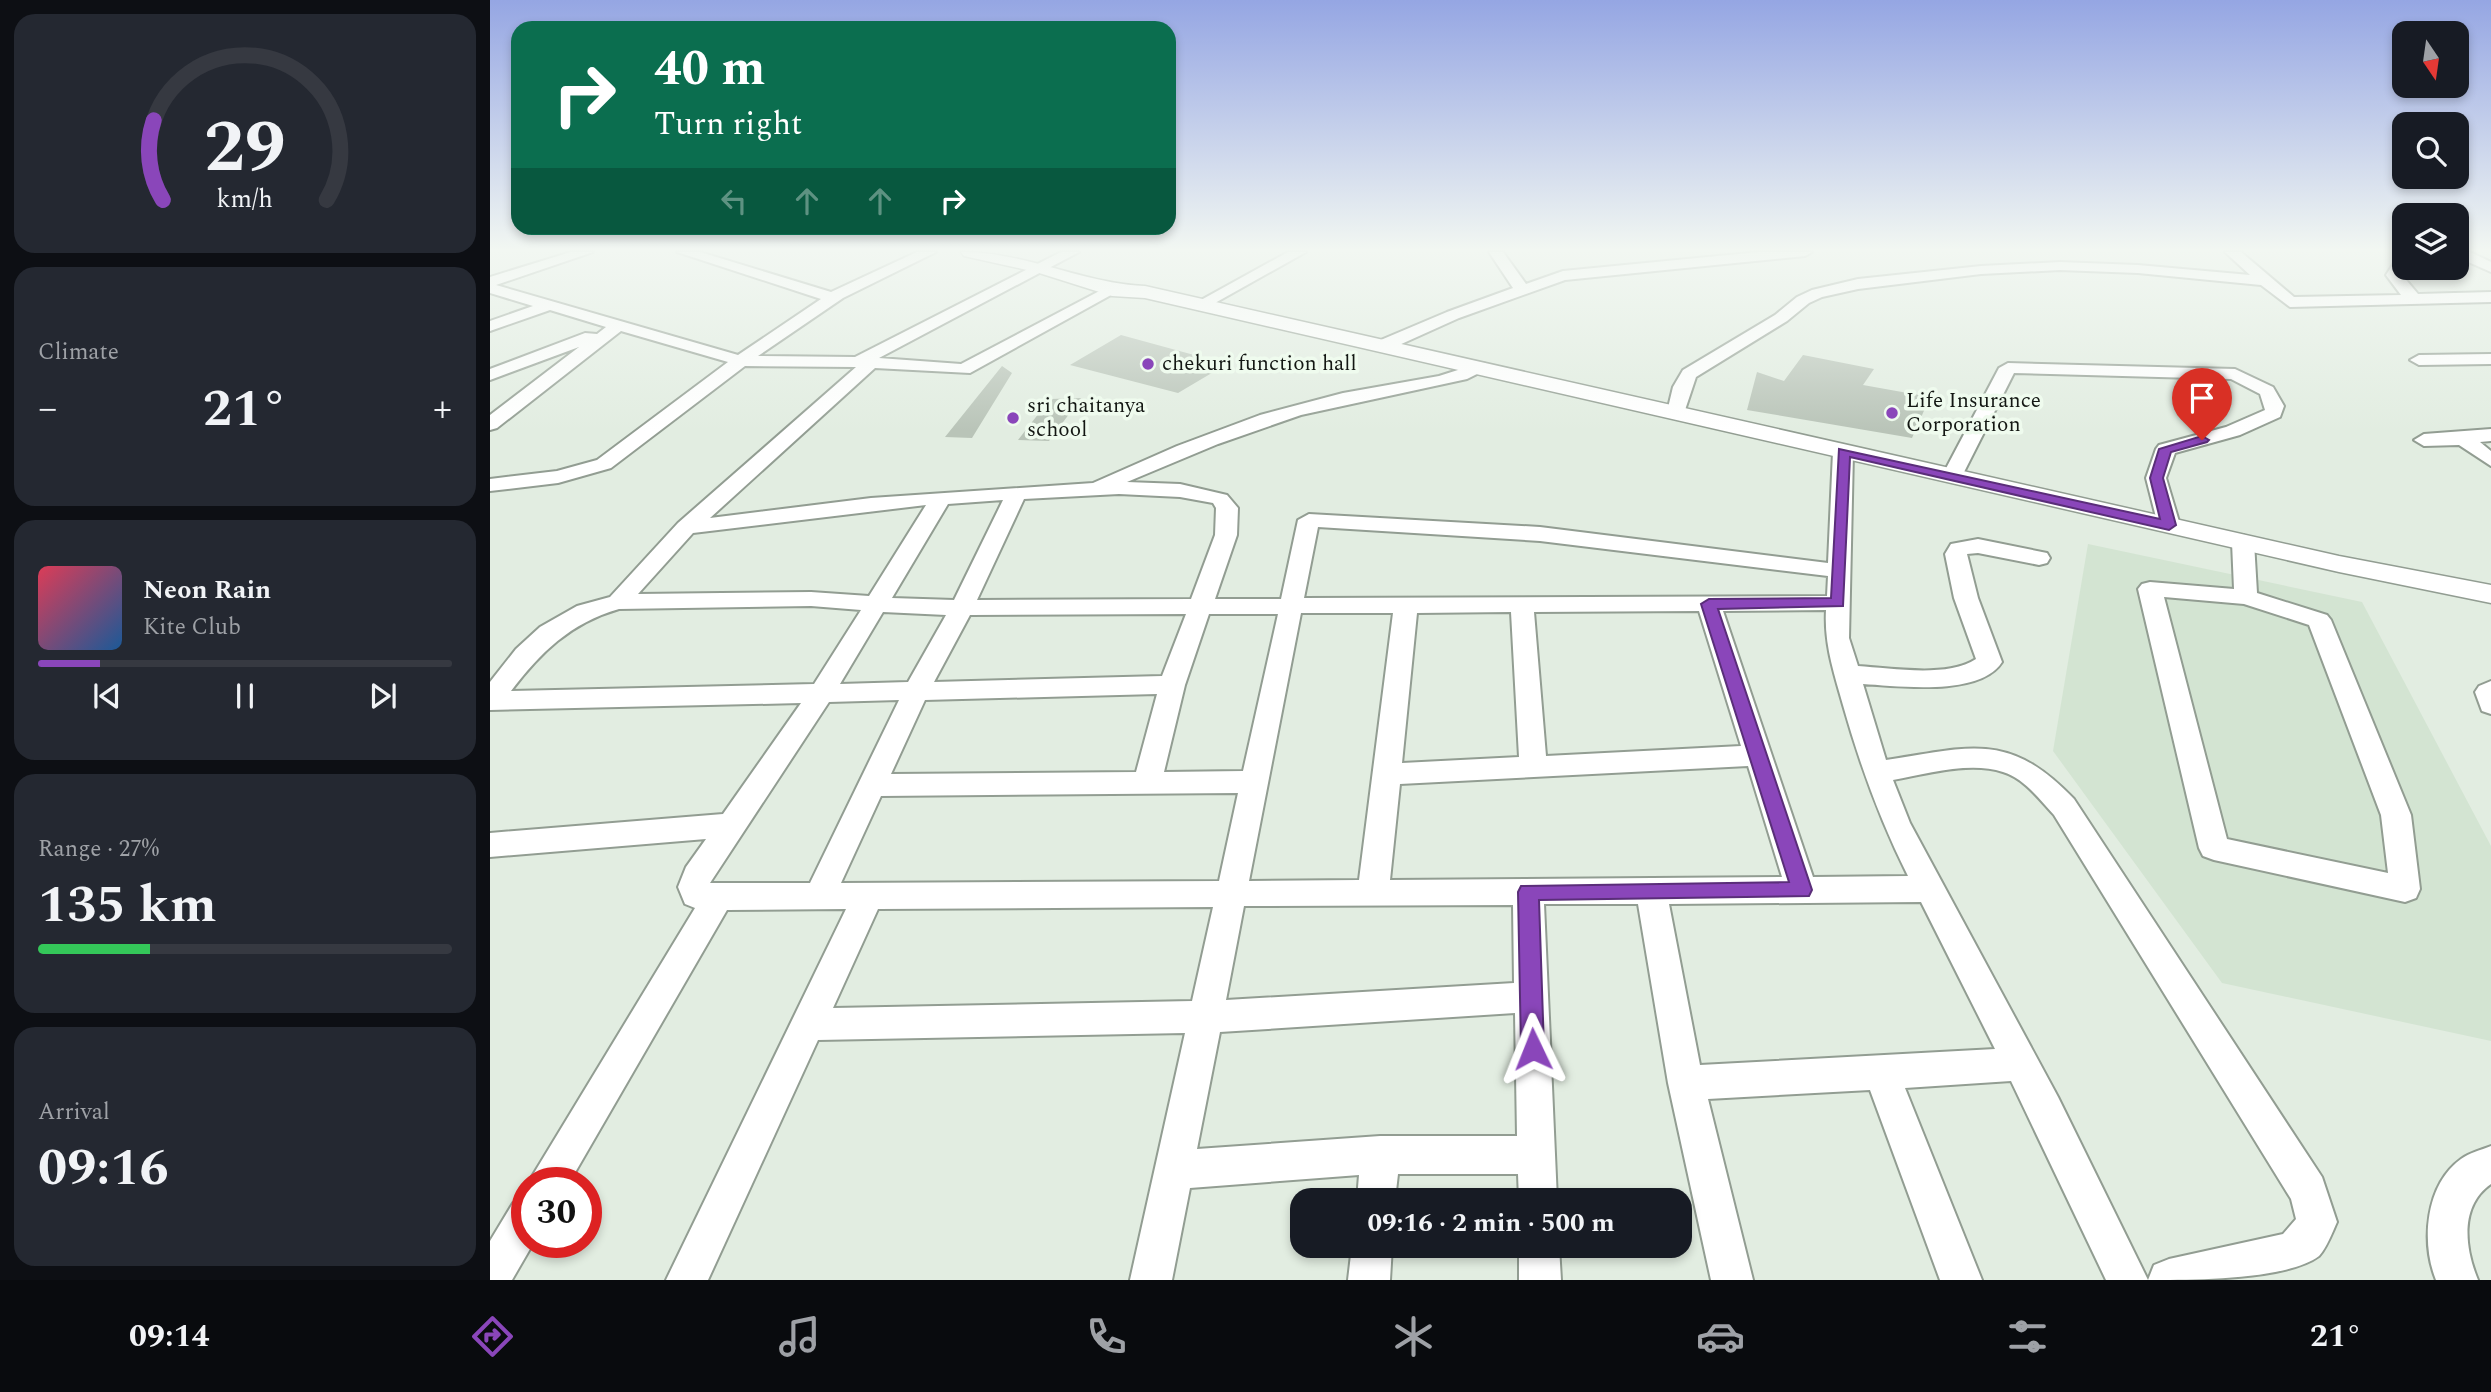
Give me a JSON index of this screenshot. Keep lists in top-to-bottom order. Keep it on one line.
{"places":["chekuri function hall","Life Insurance Corporation","sri chaitanya school"],"north":"bottom","page":{"turn":["40 m","Turn right"],"tile":["Climate",["Range · 27%","135 km"],["Arrival","09:16"]],"heat":["−","21°","+"],"song":["Neon Rain","Kite Club"],"limit":"30","trip":"09:16 · 2 min · 500 m","tabs":["09:14","21°"],"gauge":["29","km/h"]}}
